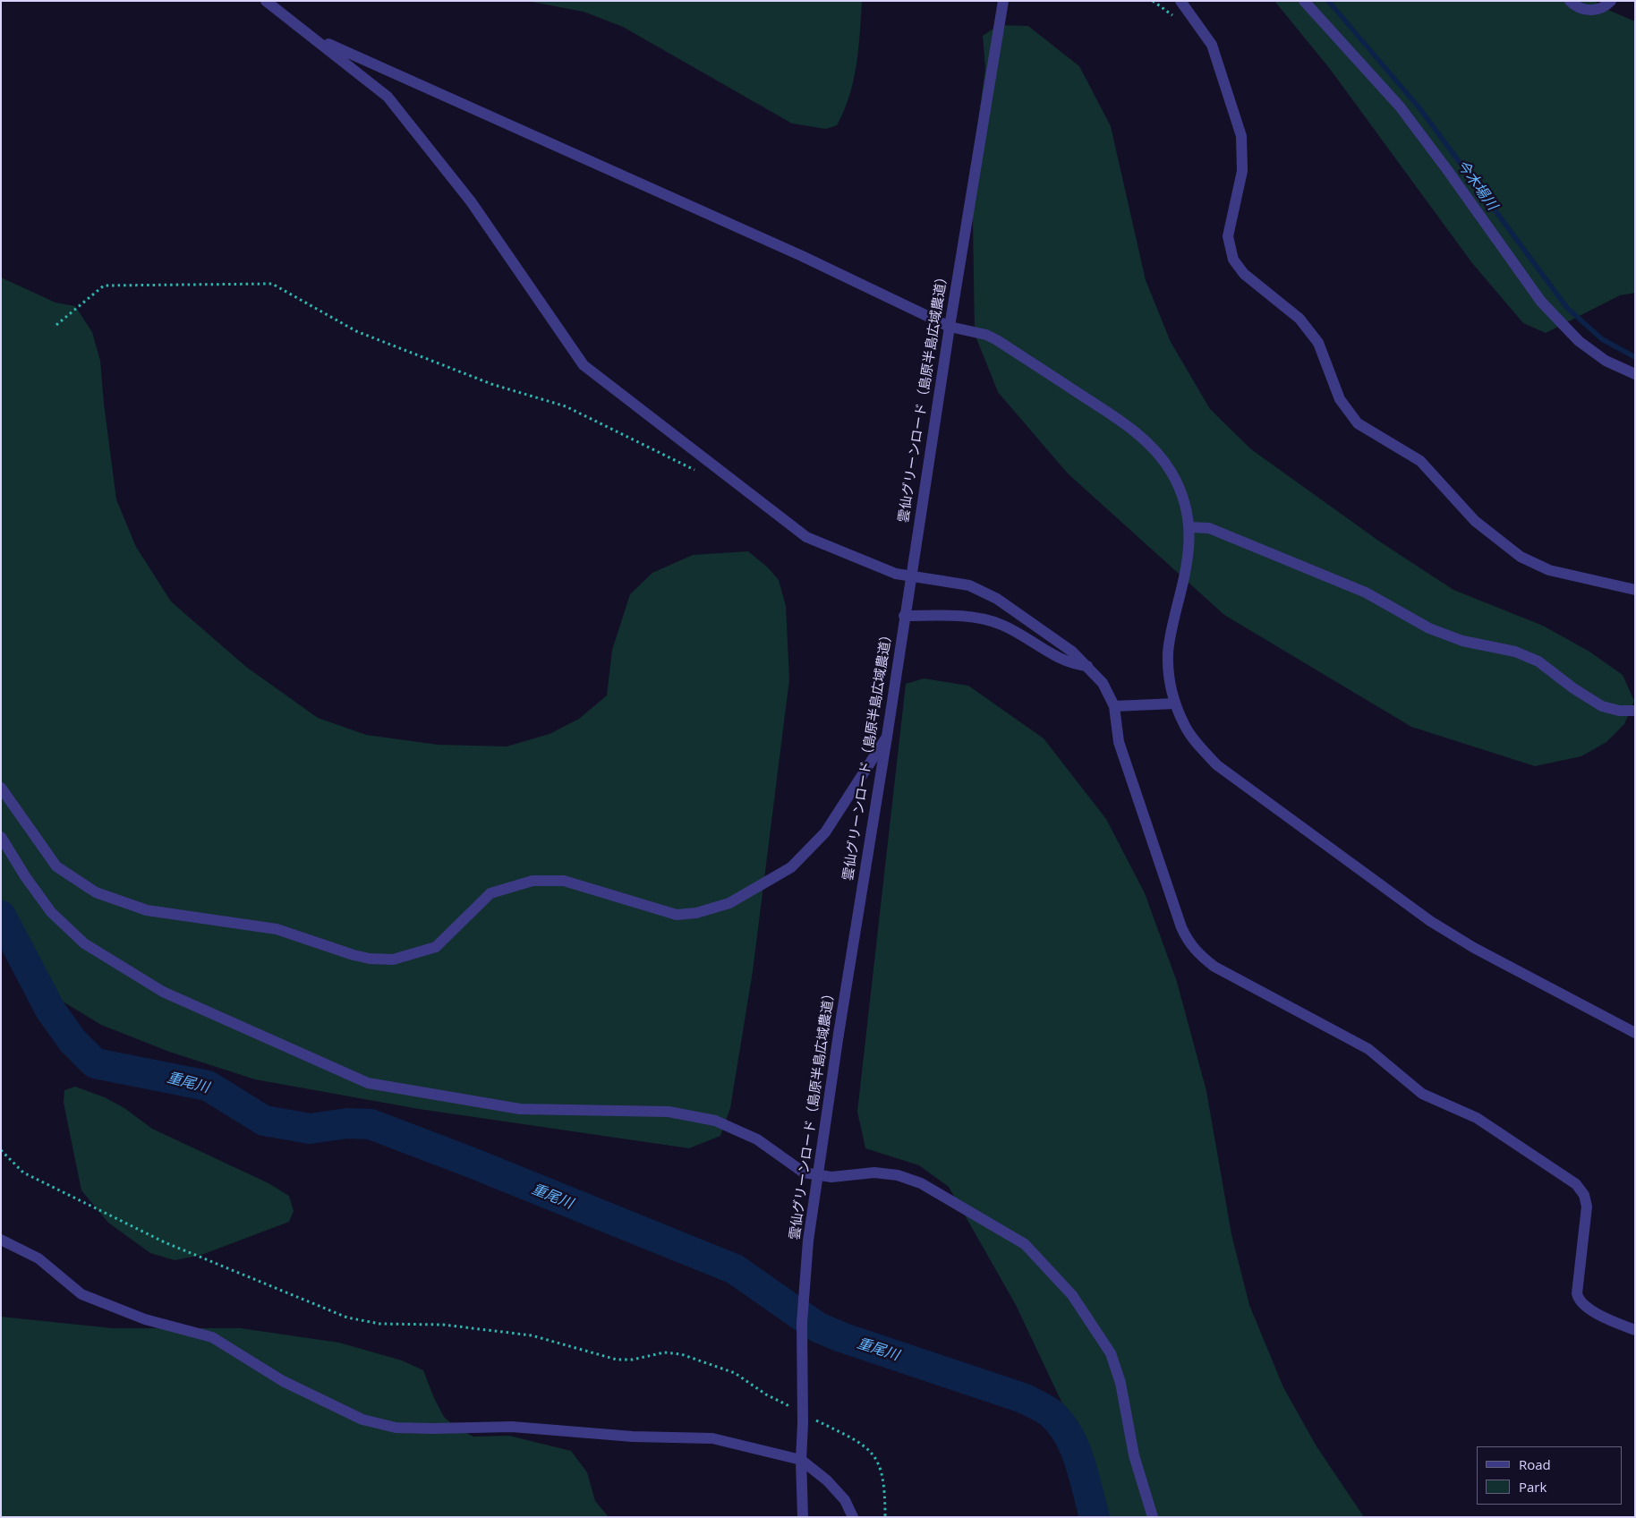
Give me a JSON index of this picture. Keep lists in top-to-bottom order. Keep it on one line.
{"streets":{"street":["雲仙グリーンロード（島原半島広域農道）"]},"water":["今木場川","重尾川"],"legend":["Road","Park"]}
